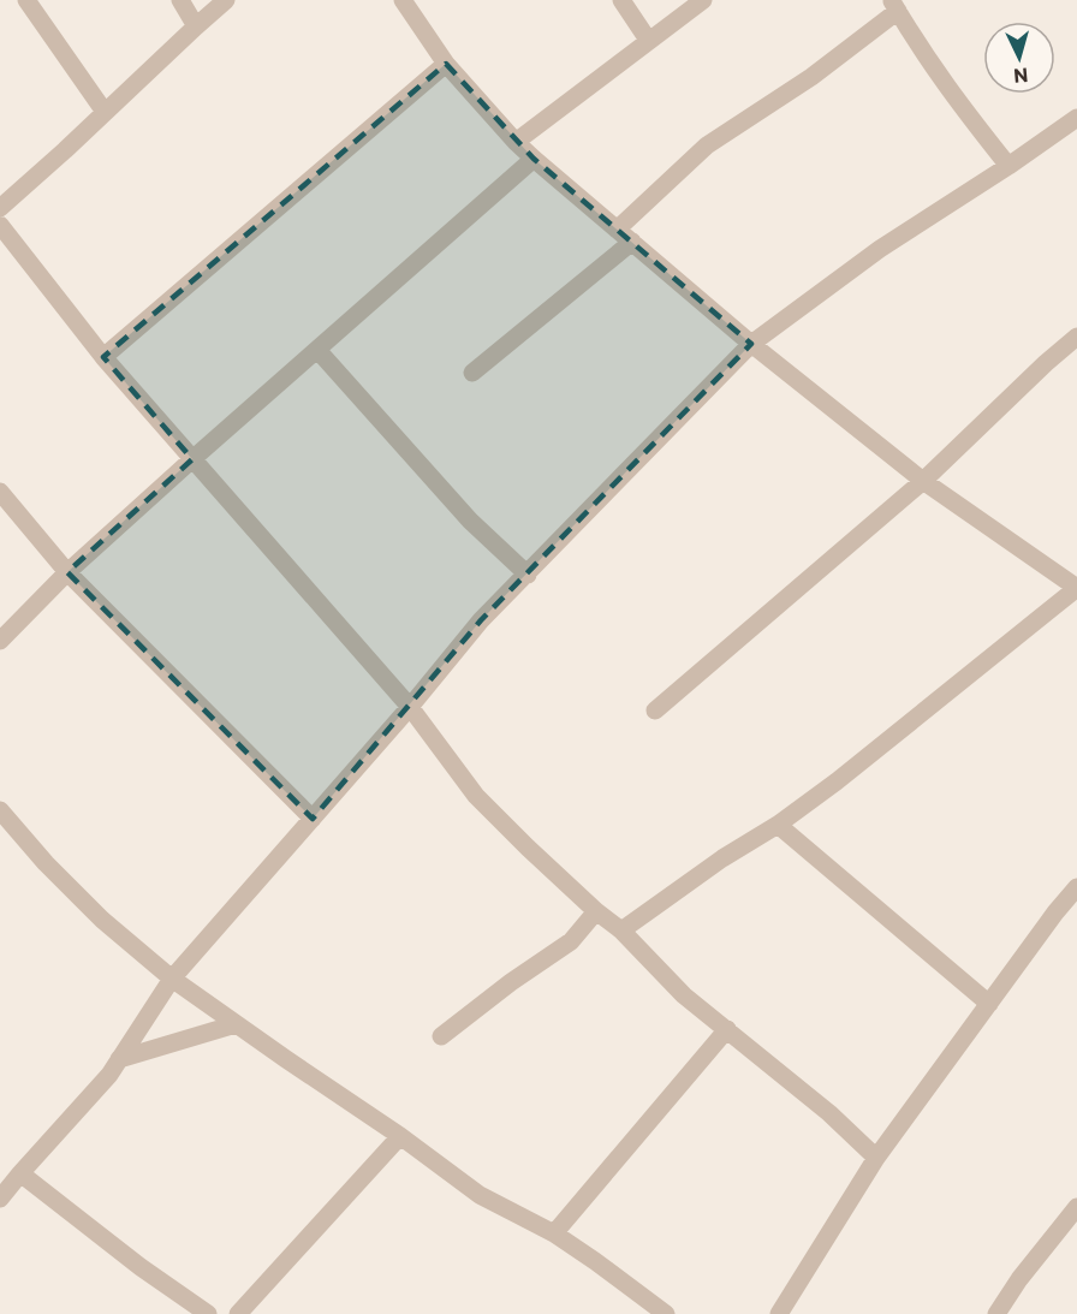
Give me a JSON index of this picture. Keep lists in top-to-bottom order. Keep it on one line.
{"north":"bottom"}
